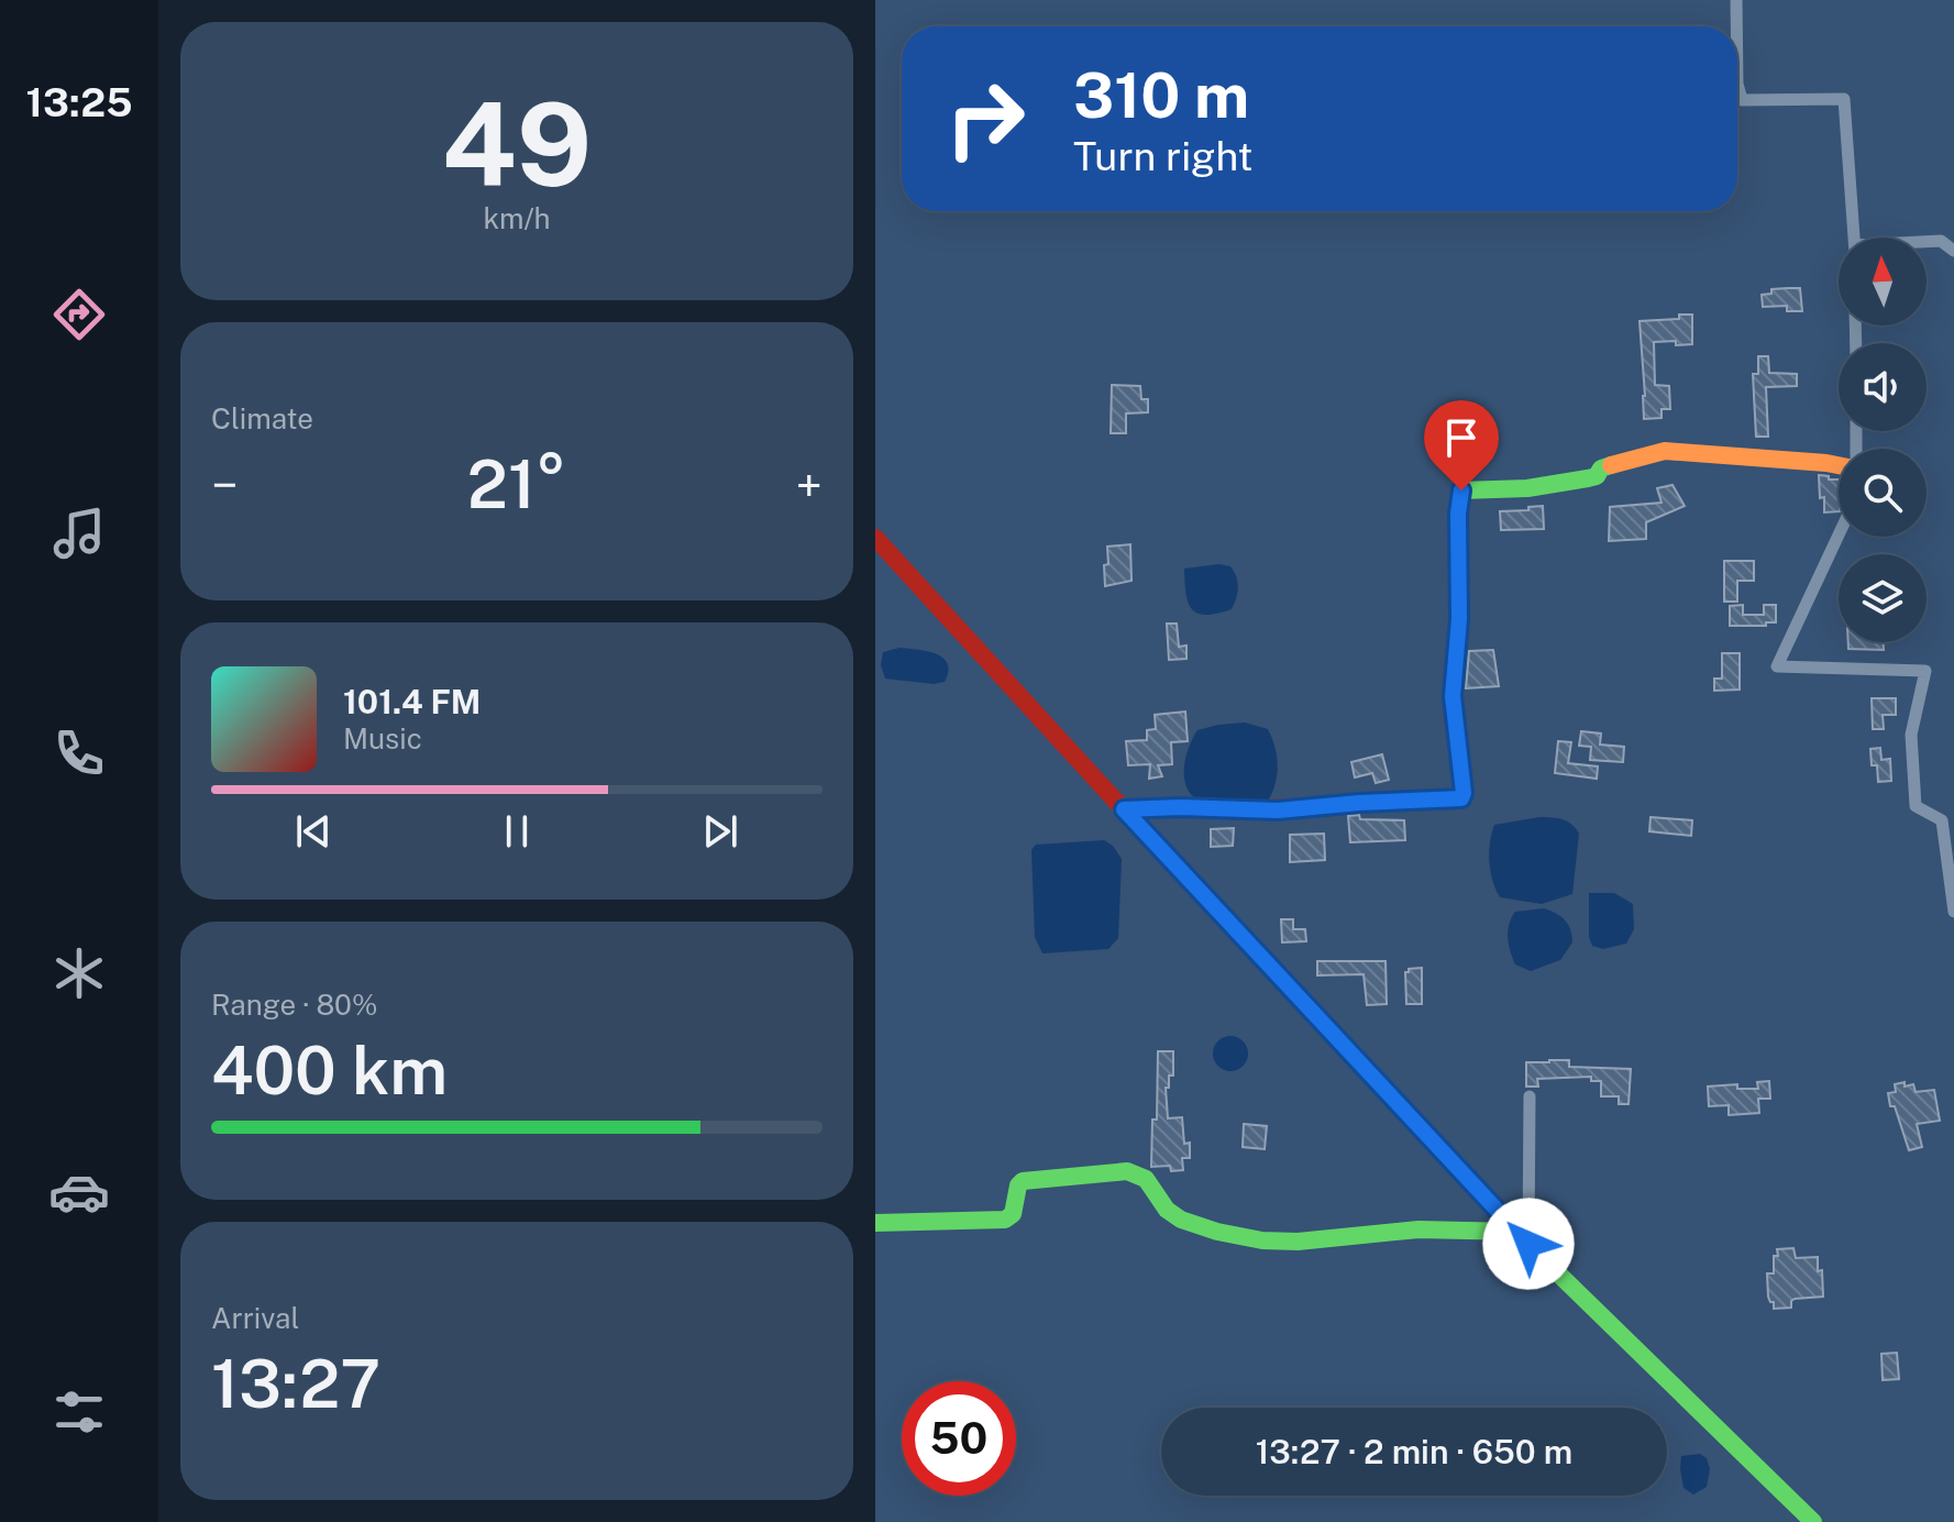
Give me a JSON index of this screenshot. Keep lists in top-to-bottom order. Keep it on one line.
{"north":"top","page":{"tabs":"13:25","tile":[["49","km/h"],"Climate",["Range · 80%","400 km"],["Arrival","13:27"]],"turn":["310 m","Turn right"],"heat":["−","21°","+"],"song":["101.4 FM","Music"],"limit":"50","trip":"13:27 · 2 min · 650 m"}}
